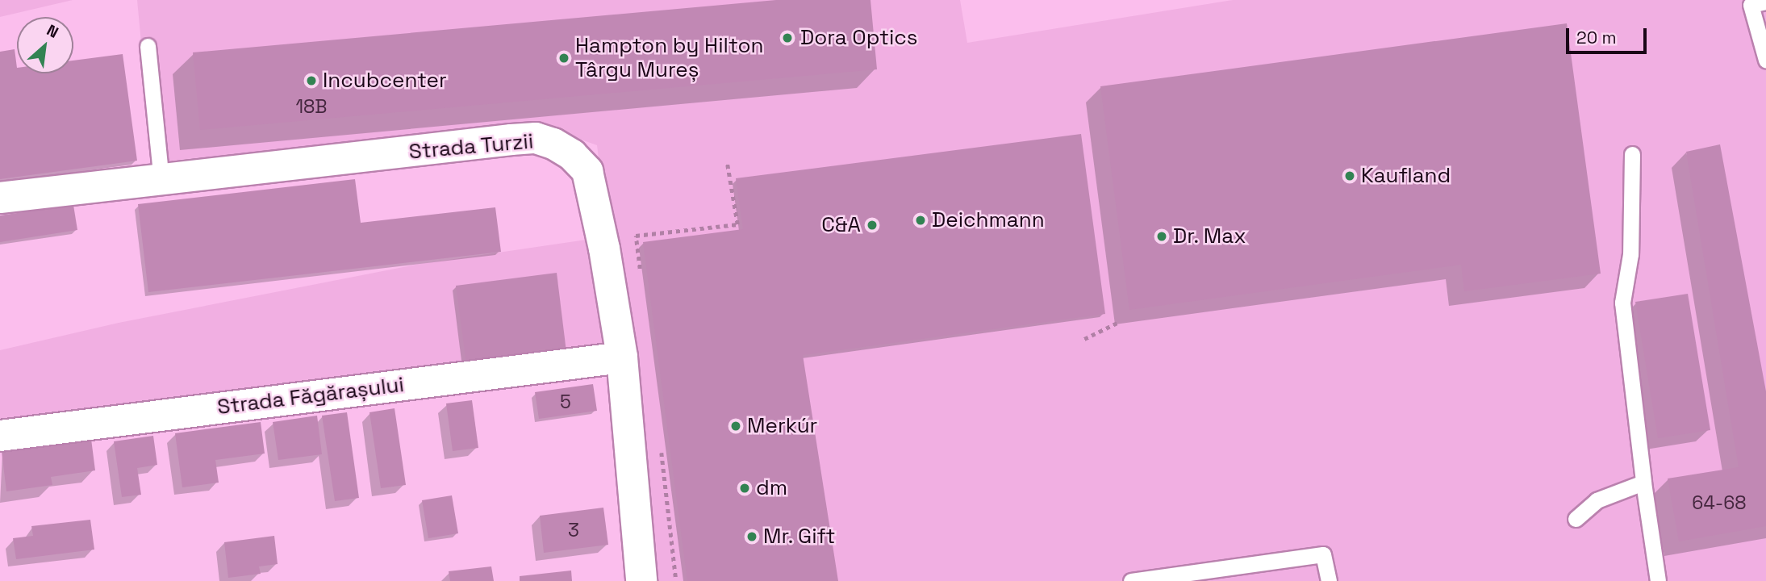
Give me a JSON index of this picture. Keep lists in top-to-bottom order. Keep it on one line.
{"streets":{"street":["Strada Turzii","Strada Făgărașului"]},"crossings":[["Strada Turzii","Strada Făgărașului"]],"places":["Dora Optics","Hampton by Hilton Târgu Mureș","Incubcenter","Kaufland","Deichmann","C&A","Dr. Max","Merkúr","dm","Mr. Gift"],"house_numbers":["18B","5","64-68","3"],"scale_bar":"20 m","north":"top right"}
